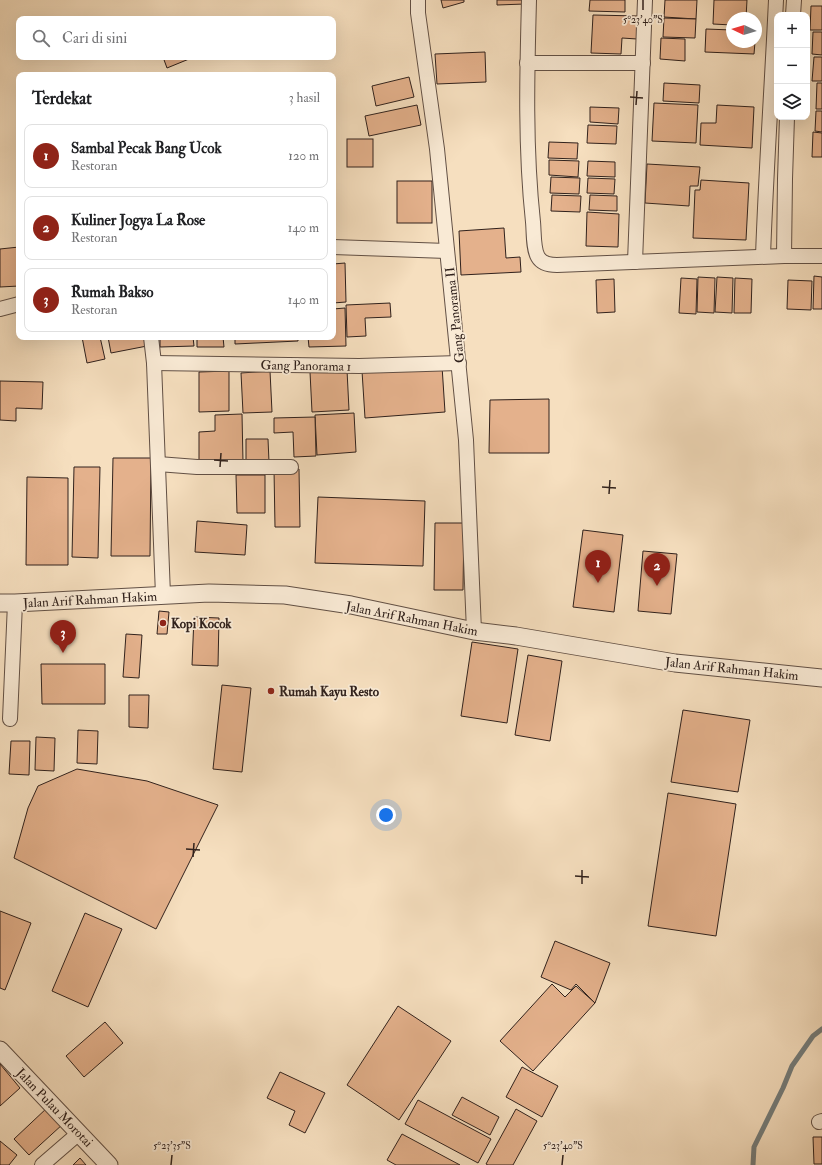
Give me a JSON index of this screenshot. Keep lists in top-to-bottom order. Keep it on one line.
{"streets":{"street":["Gang Panorama II","Gang Panorama 1","Jalan Arif Rahman Hakim","Jalan Pulau Morotai"]},"crossings":[["Gang Panorama II","Gang Panorama 1"],["Gang Panorama II","Jalan Arif Rahman Hakim"]],"places":["Kopi Kocok","Rumah Kayu Resto"],"north":"left","page":{"map_buttons":["+","−"],"search":"Cari di sini","heading":["Terdekat","3 hasil"],"list":[{"mark":"1","name":"Sambal Pecak Bang Ucok","note":"Restoran","value":"120 m"},{"mark":"2","name":"Kuliner Jogya La Rose","note":"Restoran","value":"140 m"},{"mark":"3","name":"Rumah Bakso","note":"Restoran","value":"140 m"}],"pins":["1","2","3"]},"coordinates":["5°23'40\"S","5°23'35\"S"]}
